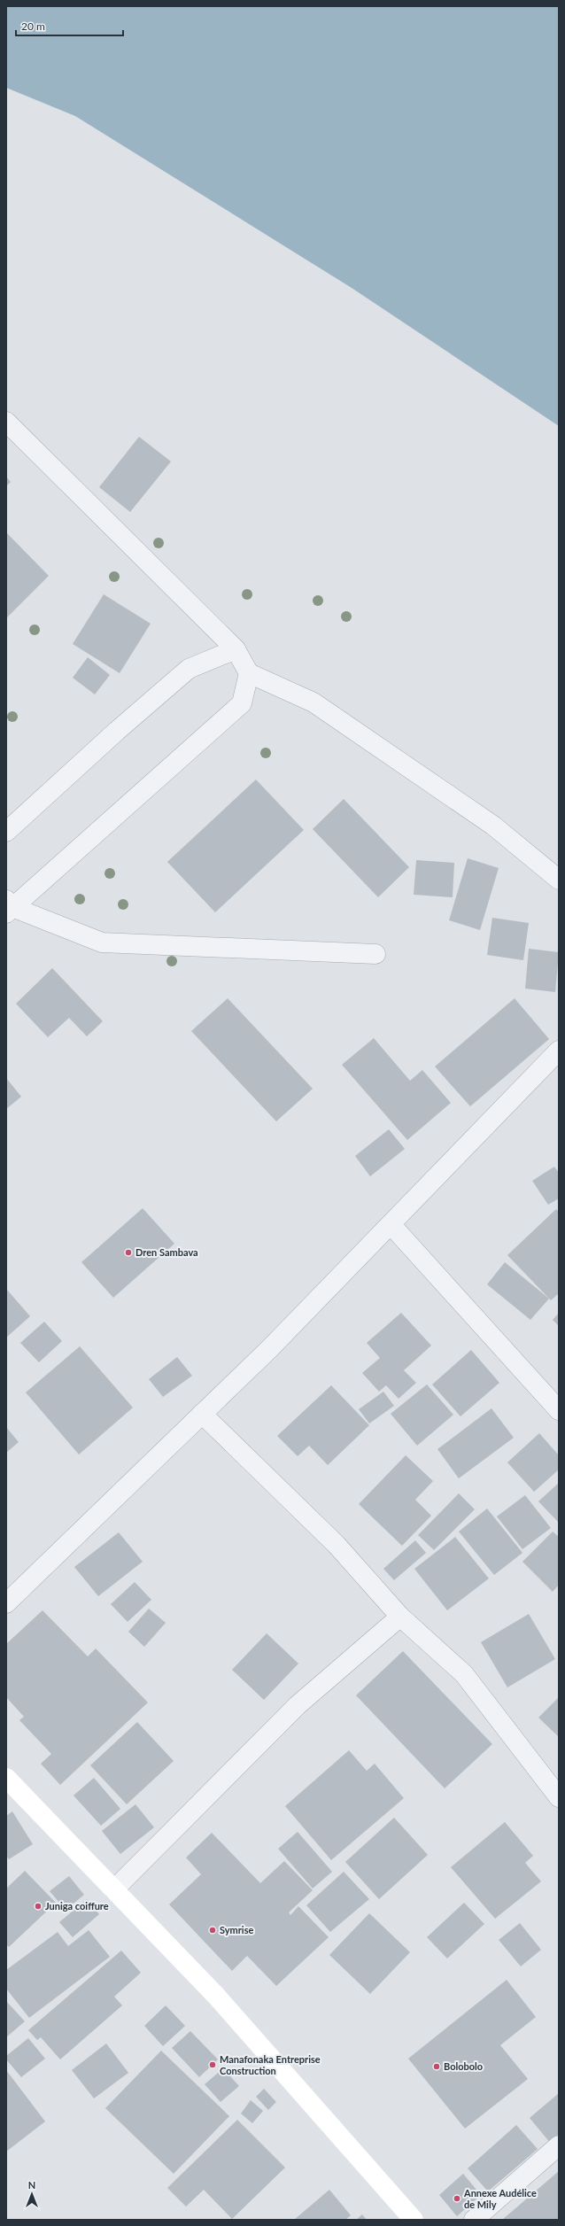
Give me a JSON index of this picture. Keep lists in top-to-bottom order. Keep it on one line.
{"places":["Dren Sambava","Juniga coiffure","Symrise","Manafonaka Entreprise Construction","Bolobolo","Annexe Audélice de Mily"],"scale_bar":"20 m","north":"top"}
